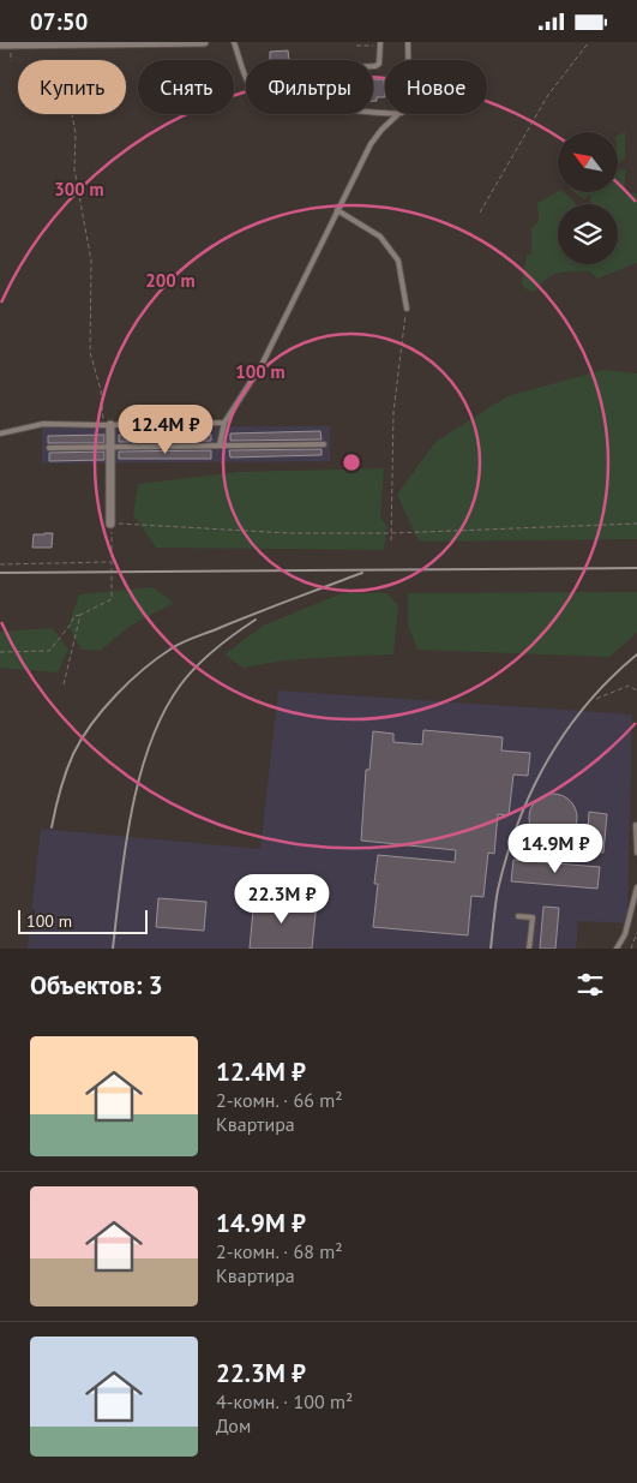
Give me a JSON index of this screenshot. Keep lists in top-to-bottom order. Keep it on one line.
{"scale_bar":"100 m","north":"top left","page":{"status":"07:50","chip":["Купить","Снять","Фильтры","Новое"],"price":["12.4M ₽","14.9M ₽","22.3M ₽"],"scale":"100 m","heading":"Объектов: 3","list":[{"name":"12.4M ₽","note":"2-комн. · 66 m² · Квартира"},{"name":"14.9M ₽","note":"2-комн. · 68 m² · Квартира"},{"name":"22.3M ₽","note":"4-комн. · 100 m² · Дом"}]},"rings":["300 m","200 m","100 m"]}
